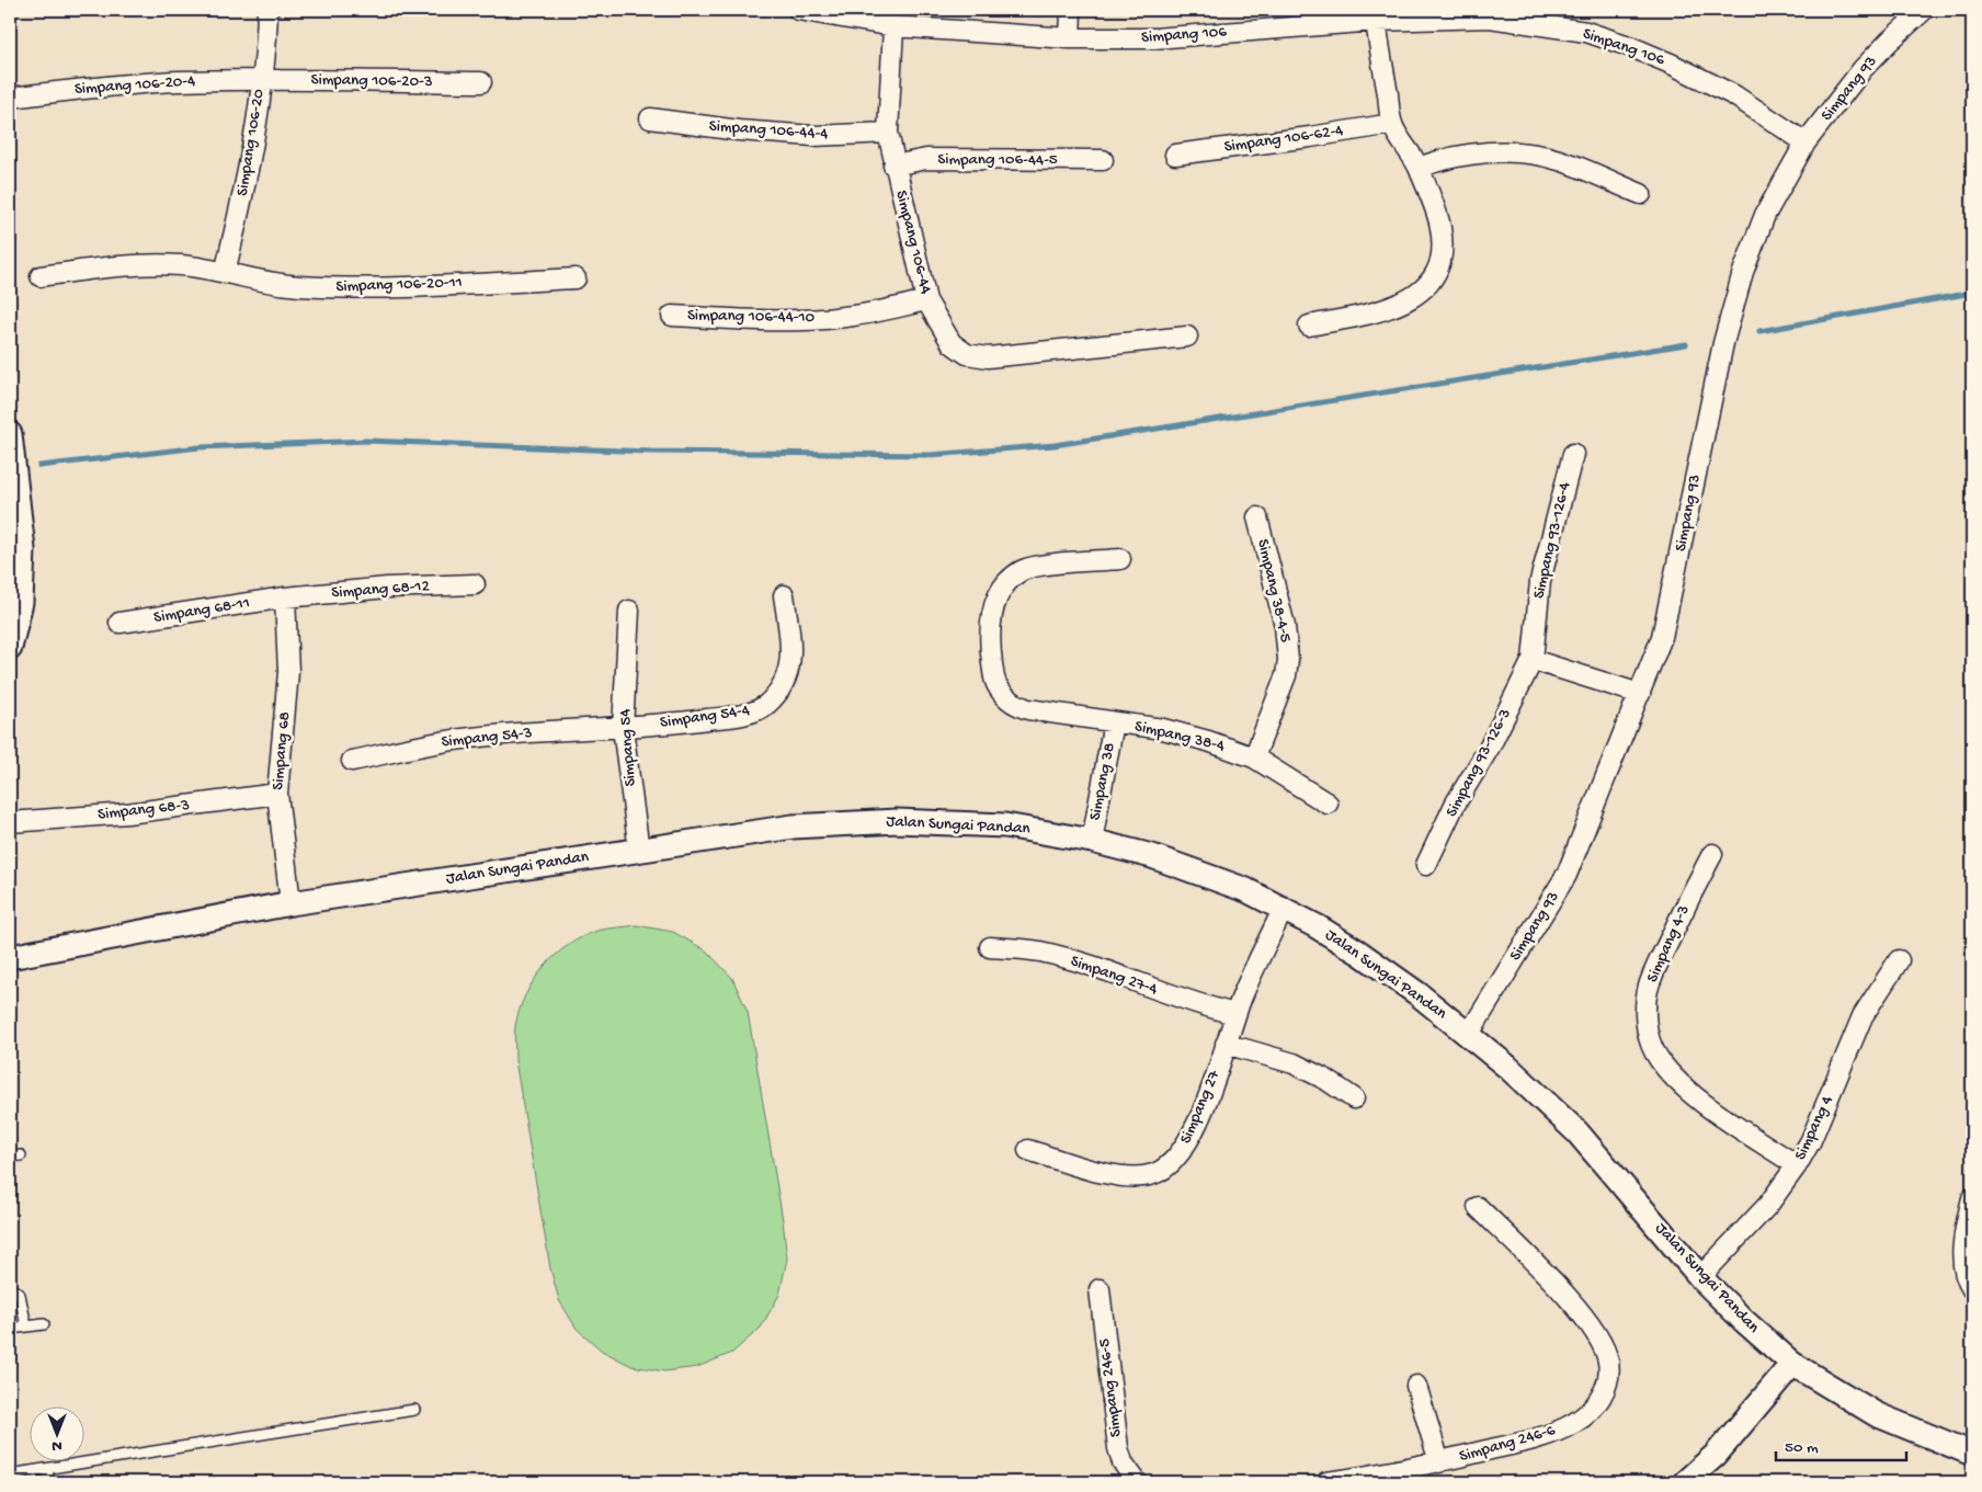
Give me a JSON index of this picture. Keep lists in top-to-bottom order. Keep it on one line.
{"streets":{"street":["Simpang 106","Simpang 106-20-3","Simpang 106-20-4","Simpang 93","Simpang 106-44-4","Simpang 106-62-4","Simpang 106-20","Simpang 106-44-5","Simpang 106-44","Simpang 106-20-11","Simpang 106-44-10","Simpang 93-126-4","Simpang 68-12","Simpang 38-4-5","Simpang 68-11","Simpang 54-4","Simpang 38-4","Simpang 54-3","Simpang 54","Simpang 68","Simpang 93-126-3","Simpang 38","Simpang 68-3","Jalan Sungai Pandan","Simpang 4-3","Simpang 27-4","Simpang 27","Simpang 4","Simpang 246-5","Simpang 246-6"]},"crossings":[["Simpang 106","Simpang 93"],["Simpang 106","Simpang 106-44"],["Simpang 106-20-3","Simpang 106-20-4"],["Simpang 106-20-3","Simpang 106-20"],["Simpang 106-20-4","Simpang 106-20"],["Simpang 93","Jalan Sungai Pandan"],["Simpang 106-44-4","Simpang 106-44"],["Simpang 106-20","Simpang 106-20-11"],["Simpang 106-44-5","Simpang 106-44"],["Simpang 106-44","Simpang 106-44-10"],["Simpang 93-126-4","Simpang 93-126-3"],["Simpang 68-12","Simpang 68-11"],["Simpang 68-12","Simpang 68"],["Simpang 38-4-5","Simpang 38-4"],["Simpang 68-11","Simpang 68"],["Simpang 54-4","Simpang 54-3"],["Simpang 54-4","Simpang 54"],["Simpang 38-4","Simpang 38"],["Simpang 54-3","Simpang 54"],["Simpang 54","Jalan Sungai Pandan"],["Simpang 68","Simpang 68-3"],["Simpang 68","Jalan Sungai Pandan"],["Simpang 38","Jalan Sungai Pandan"],["Jalan Sungai Pandan","Simpang 27"],["Jalan Sungai Pandan","Simpang 4"],["Simpang 4-3","Simpang 4"],["Simpang 27-4","Simpang 27"]],"scale_bar":"50 m","north":"bottom"}
